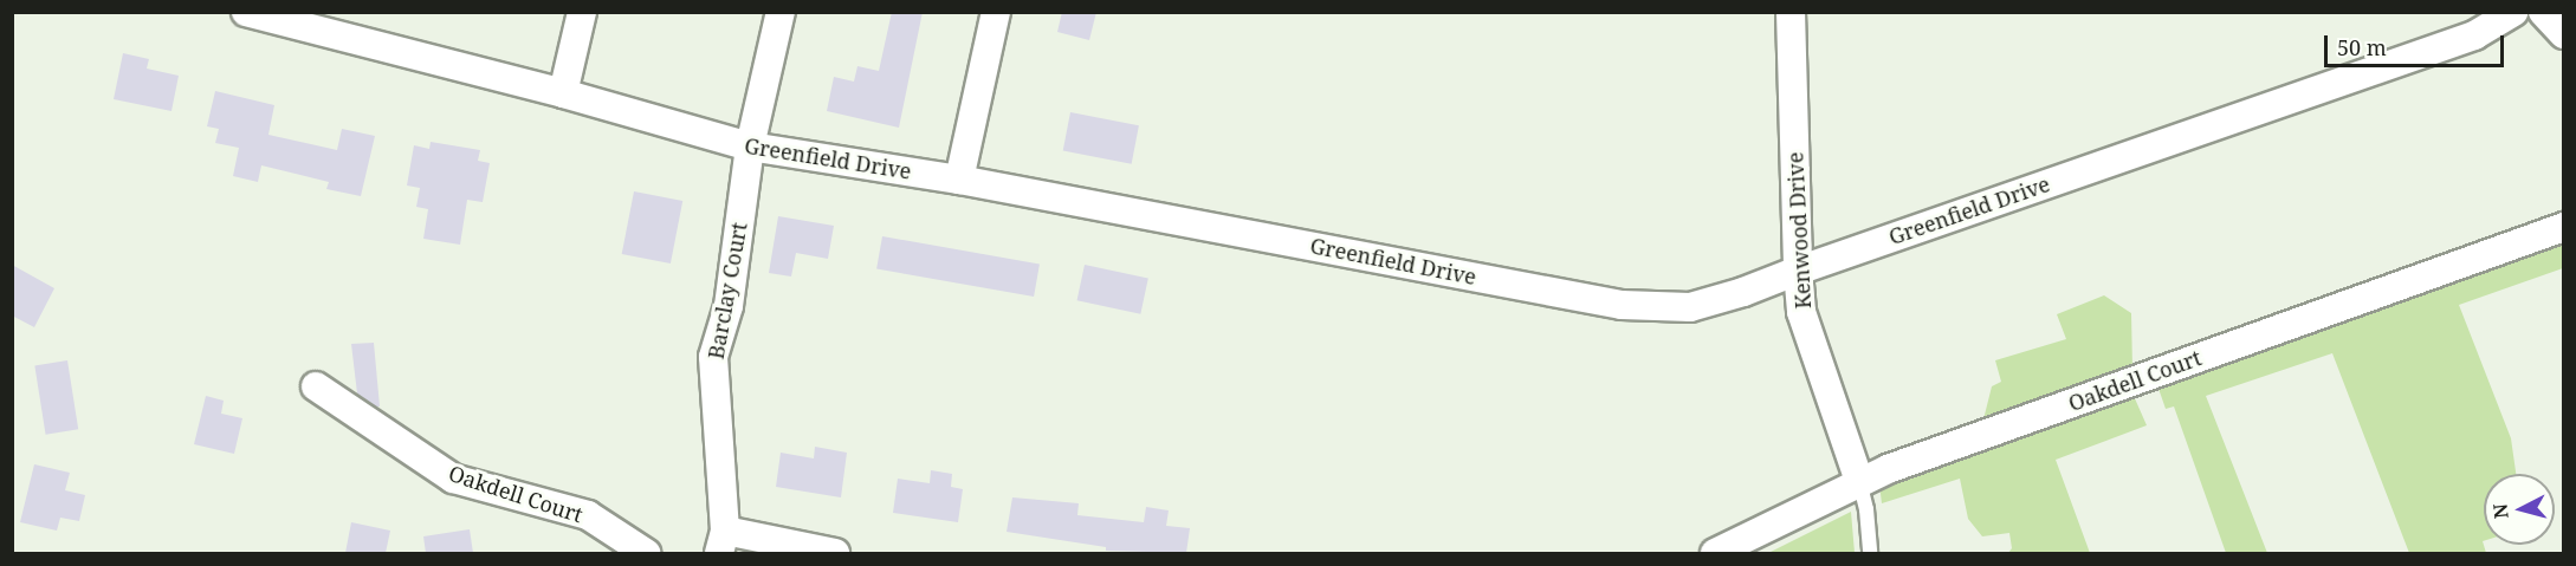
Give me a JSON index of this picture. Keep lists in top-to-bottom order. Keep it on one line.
{"streets":{"street":["Greenfield Drive","Kenwood Drive","Barclay Court","Oakdell Court"]},"crossings":[["Greenfield Drive","Kenwood Drive"],["Greenfield Drive","Barclay Court"],["Kenwood Drive","Oakdell Court"]],"scale_bar":"50 m","north":"left"}
